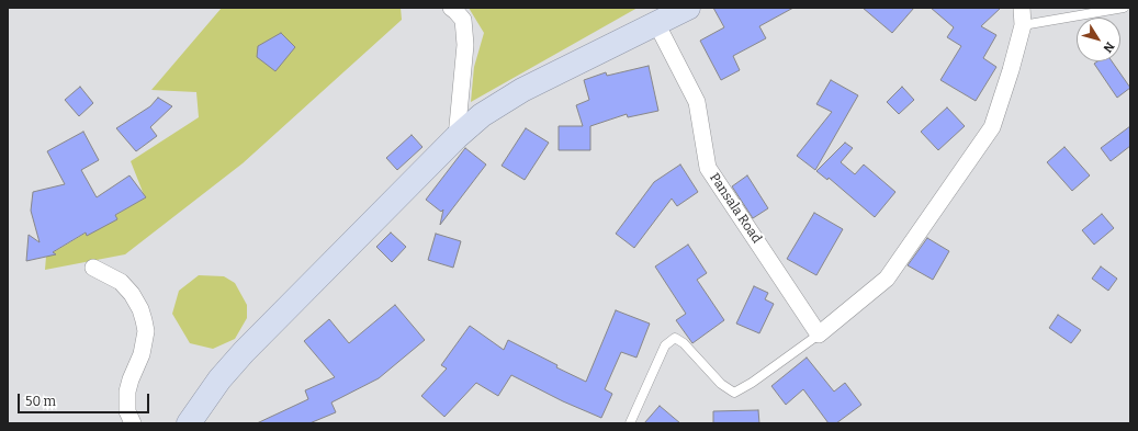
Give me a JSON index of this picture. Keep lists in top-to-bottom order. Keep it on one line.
{"streets":{"street":["Pansala Road"]},"scale_bar":"50 m","north":"bottom right"}
